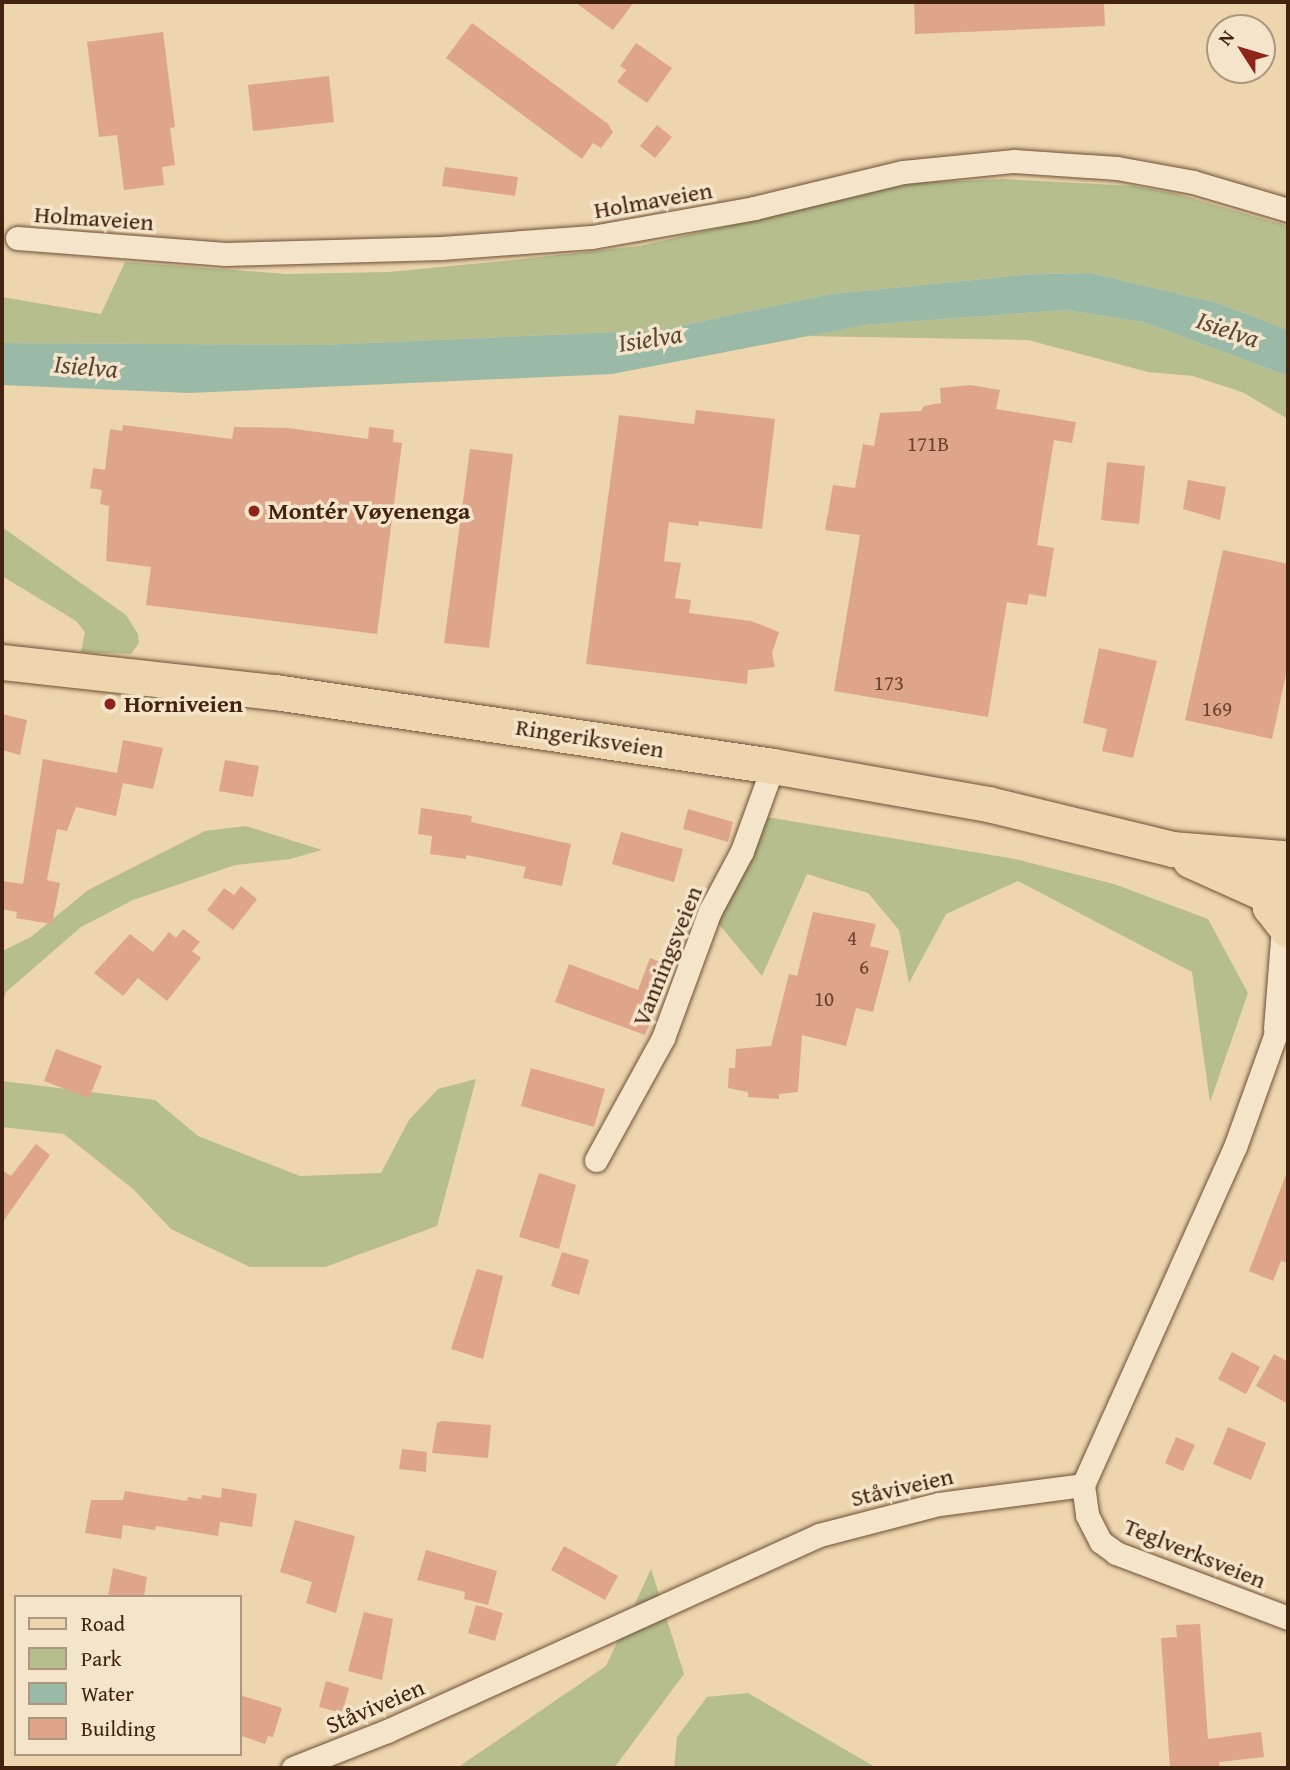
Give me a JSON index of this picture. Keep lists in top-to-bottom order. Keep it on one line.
{"streets":{"main road":["Ringeriksveien"],"street":["Holmaveien","Vanningsveien","Ståviveien","Teglverksveien"]},"crossings":[["Ringeriksveien","Vanningsveien"],["Ståviveien","Teglverksveien"]],"water":["Isielva"],"places":["Montér Vøyenenga","Horniveien"],"house_numbers":["171B","173","169","4","6","10"],"legend":["Road","Park","Water","Building"],"north":"top left"}
